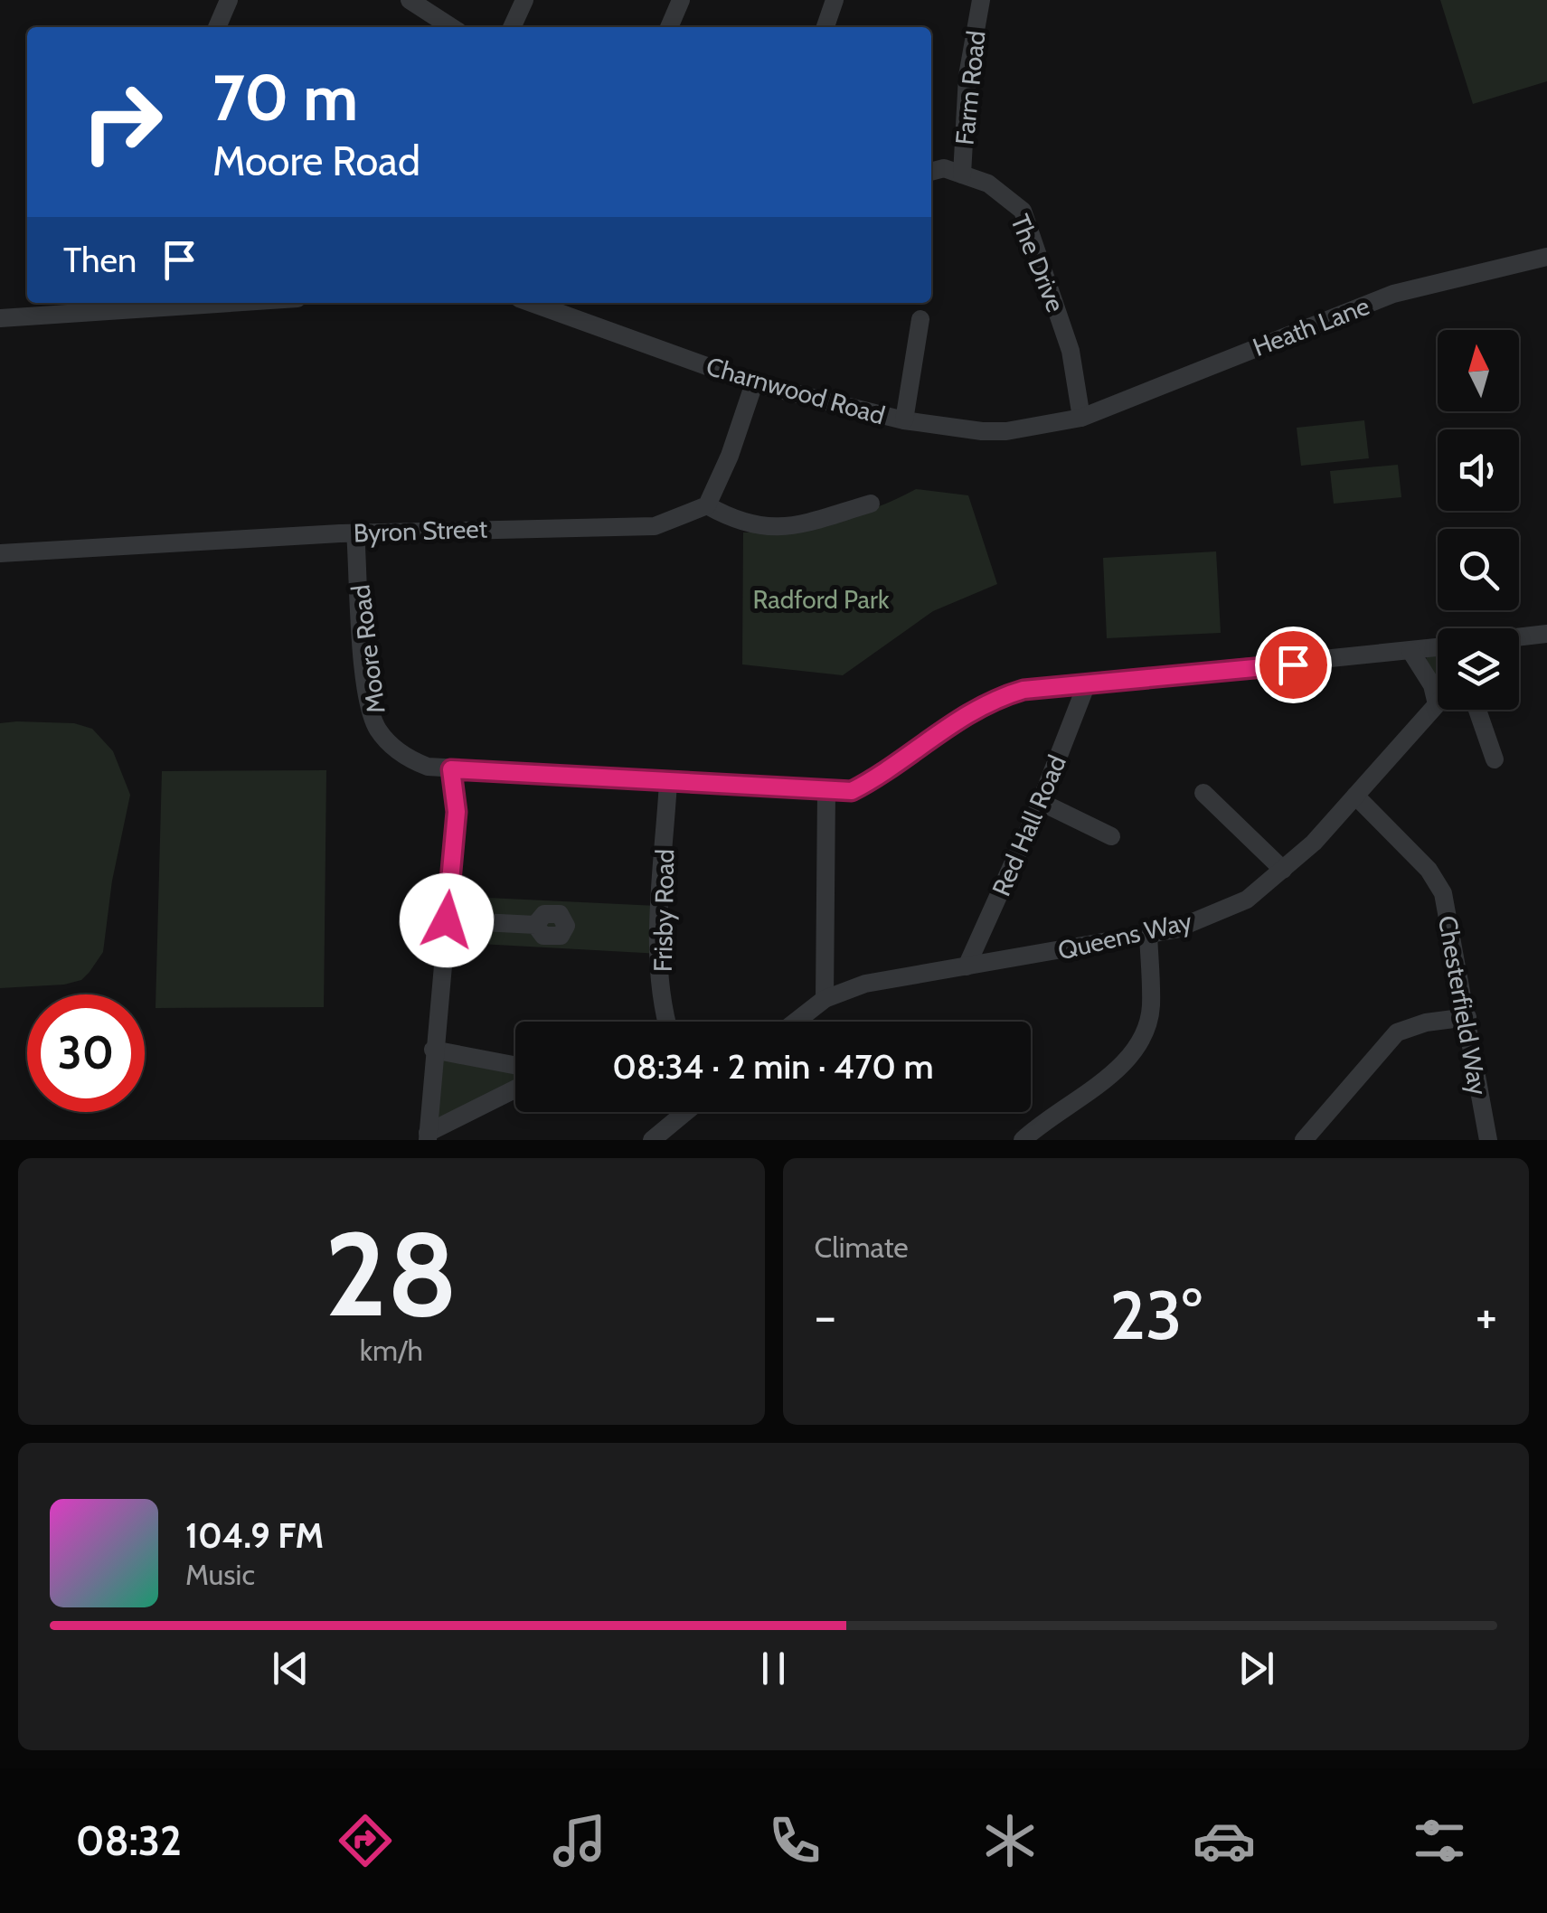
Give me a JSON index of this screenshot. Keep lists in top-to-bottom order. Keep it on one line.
{"streets":{"street":["Farm Road","The Drive","Heath Lane","Charnwood Road","Byron Street","Moore Road","Red Hall Road","Frisby Road","Queens Way","Chesterfield Way"]},"crossings":[["Farm Road","The Drive"],["The Drive","Heath Lane"],["The Drive","Charnwood Road"],["Heath Lane","Charnwood Road"],["Byron Street","Moore Road"],["Moore Road","Red Hall Road"],["Moore Road","Frisby Road"],["Red Hall Road","Queens Way"],["Queens Way","Chesterfield Way"]],"parks":["Radford Park"],"north":"top","page":{"turn":["70 m","Moore Road"],"then":"Then","limit":"30","trip":"08:34 · 2 min · 470 m","tile":[["28","km/h"],"Climate"],"heat":["−","23°","+"],"song":["104.9 FM","Music"],"tabs":"08:32"}}
